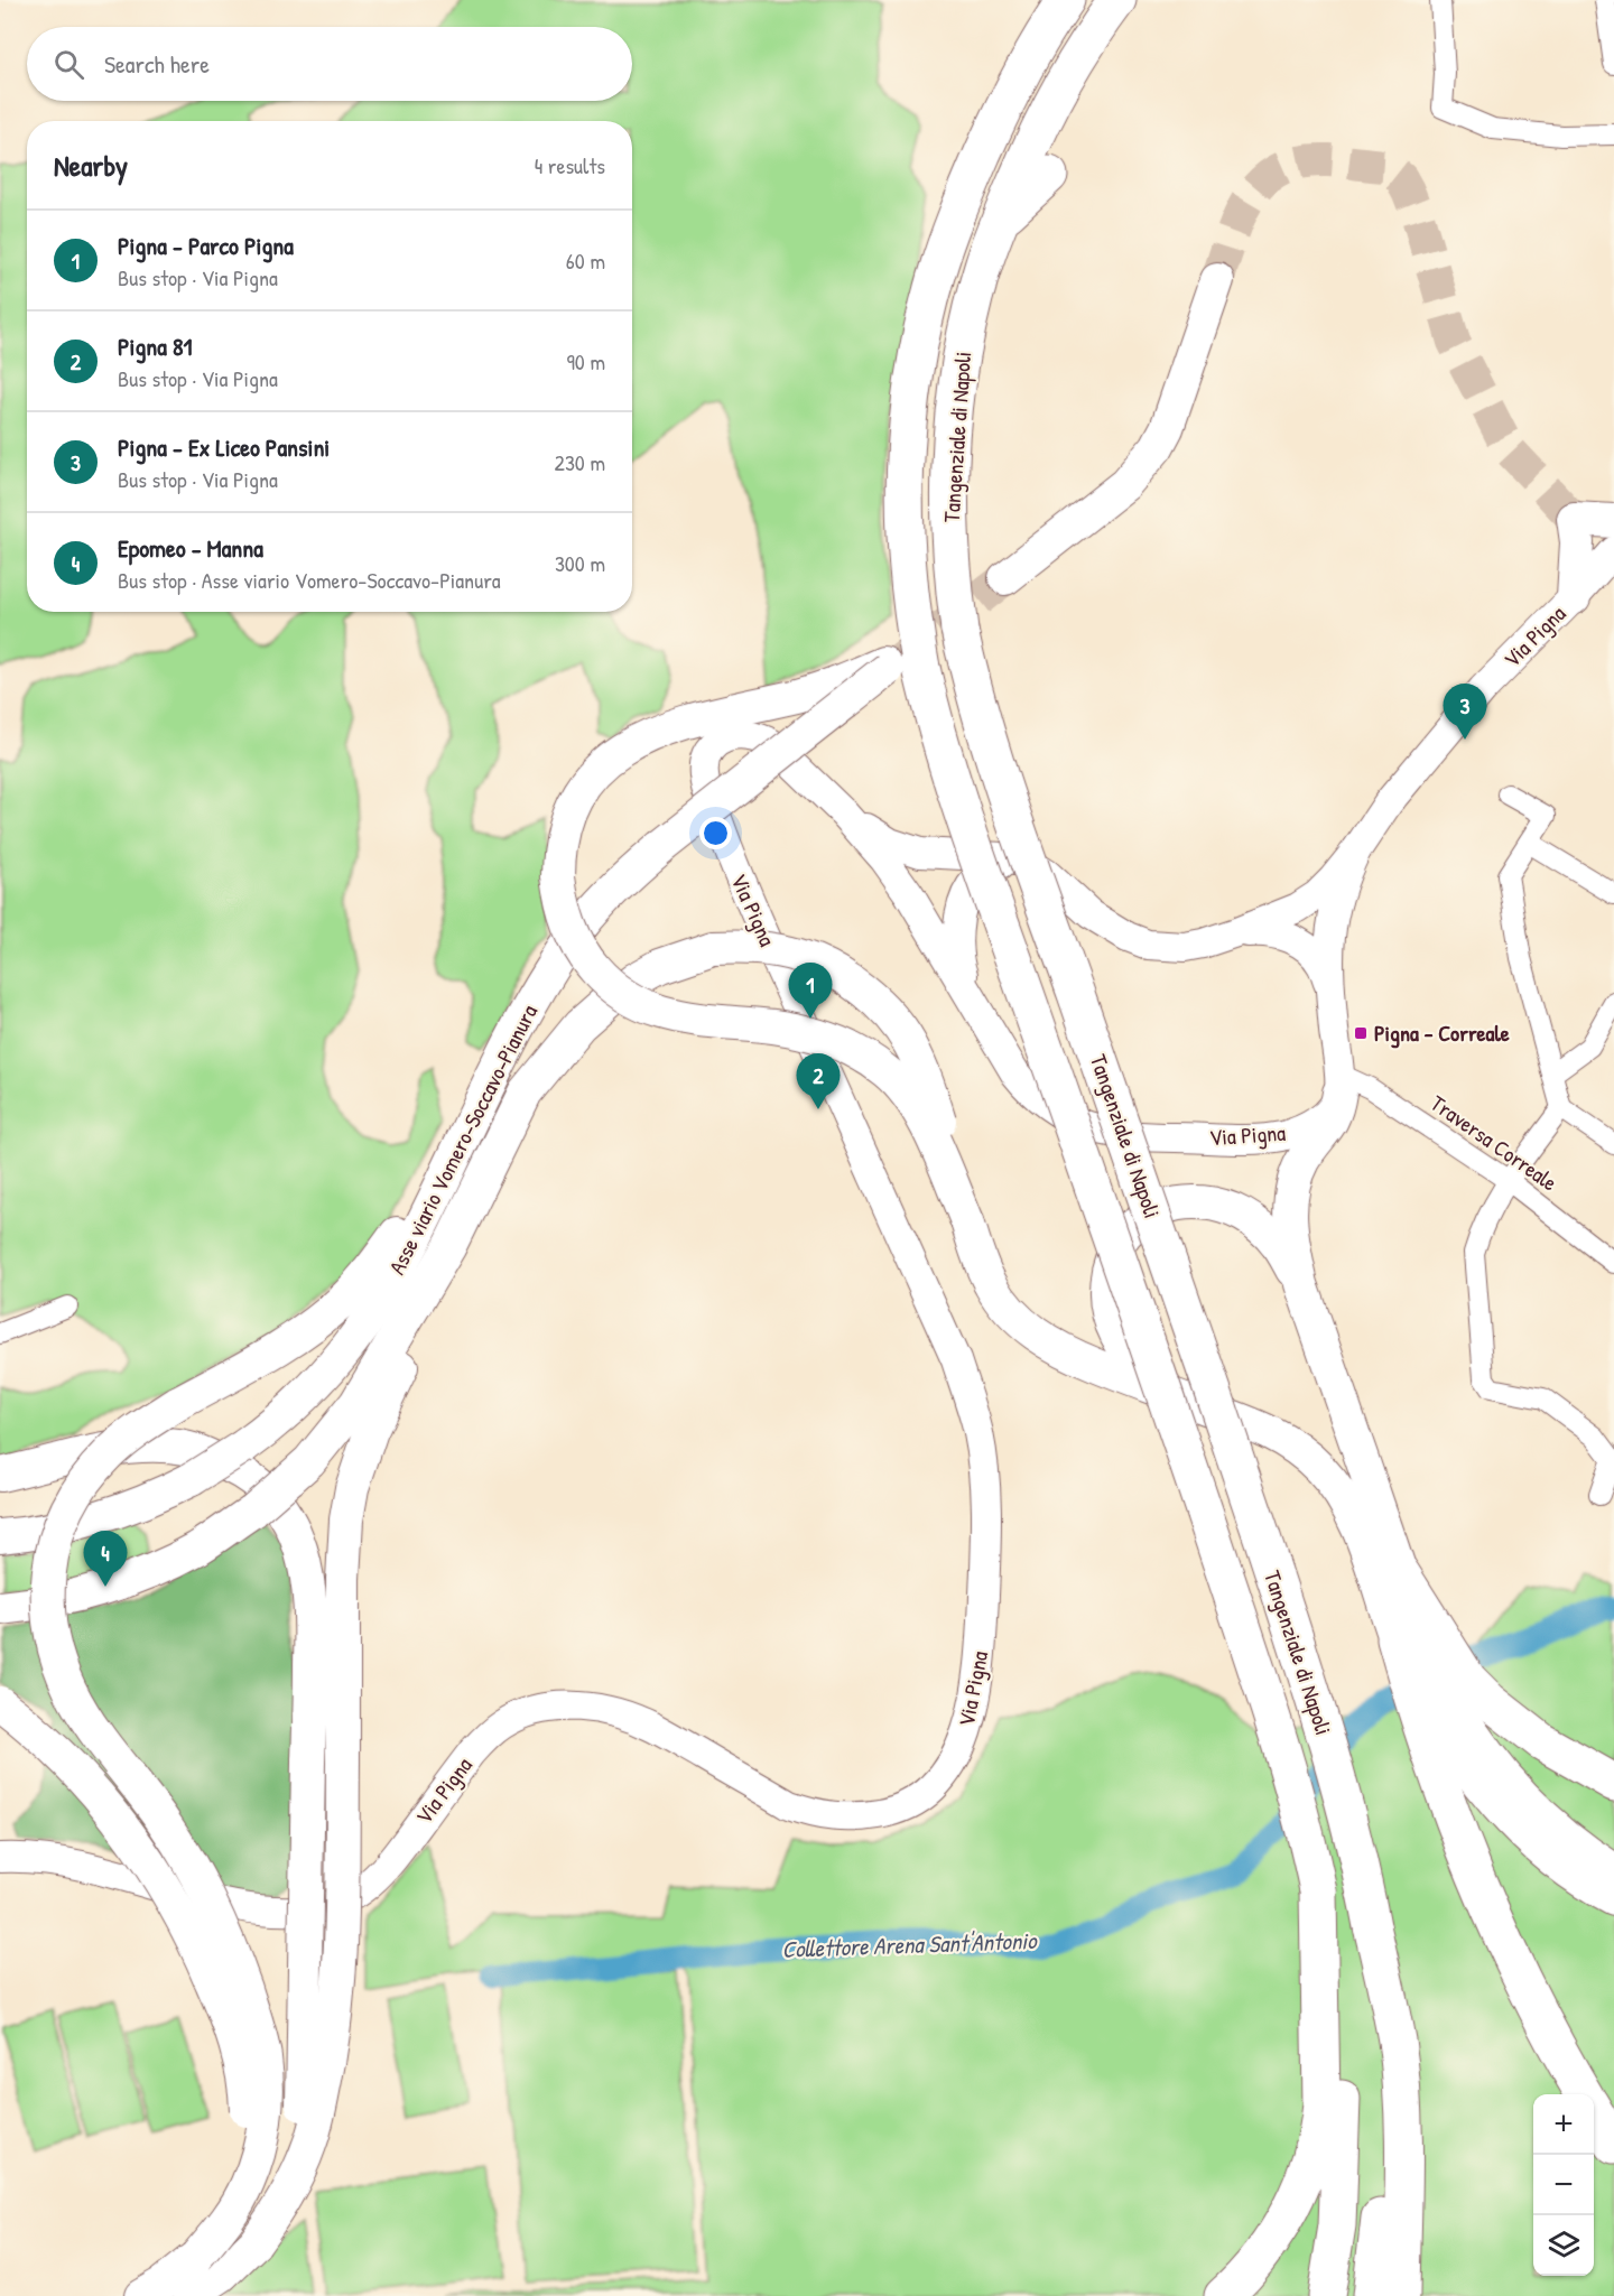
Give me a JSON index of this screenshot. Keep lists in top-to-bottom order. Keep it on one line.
{"streets":{"highway":["Tangenziale di Napoli","Asse viario Vomero-Soccavo-Pianura"],"main road":["Via Pigna"],"street":["Traversa Correale"]},"crossings":[["Tangenziale di Napoli","Asse viario Vomero-Soccavo-Pianura"],["Via Pigna","Traversa Correale"]],"water":["Collettore Arena Sant'Antonio"],"places":{"transit":["Pigna - Correale"]},"page":{"search":"Search here","heading":["Nearby","4 results"],"list":[{"mark":"1","name":"Pigna - Parco Pigna","note":"Bus stop · Via Pigna","value":"60 m"},{"mark":"2","name":"Pigna 81","note":"Bus stop · Via Pigna","value":"90 m"},{"mark":"3","name":"Pigna - Ex Liceo Pansini","note":"Bus stop · Via Pigna","value":"230 m"},{"mark":"4","name":"Epomeo - Manna","note":"Bus stop · Asse viario Vomero-Soccavo-Pianura","value":"300 m"}],"pins":["3","1","2","4"],"map_buttons":["+","−"]}}
